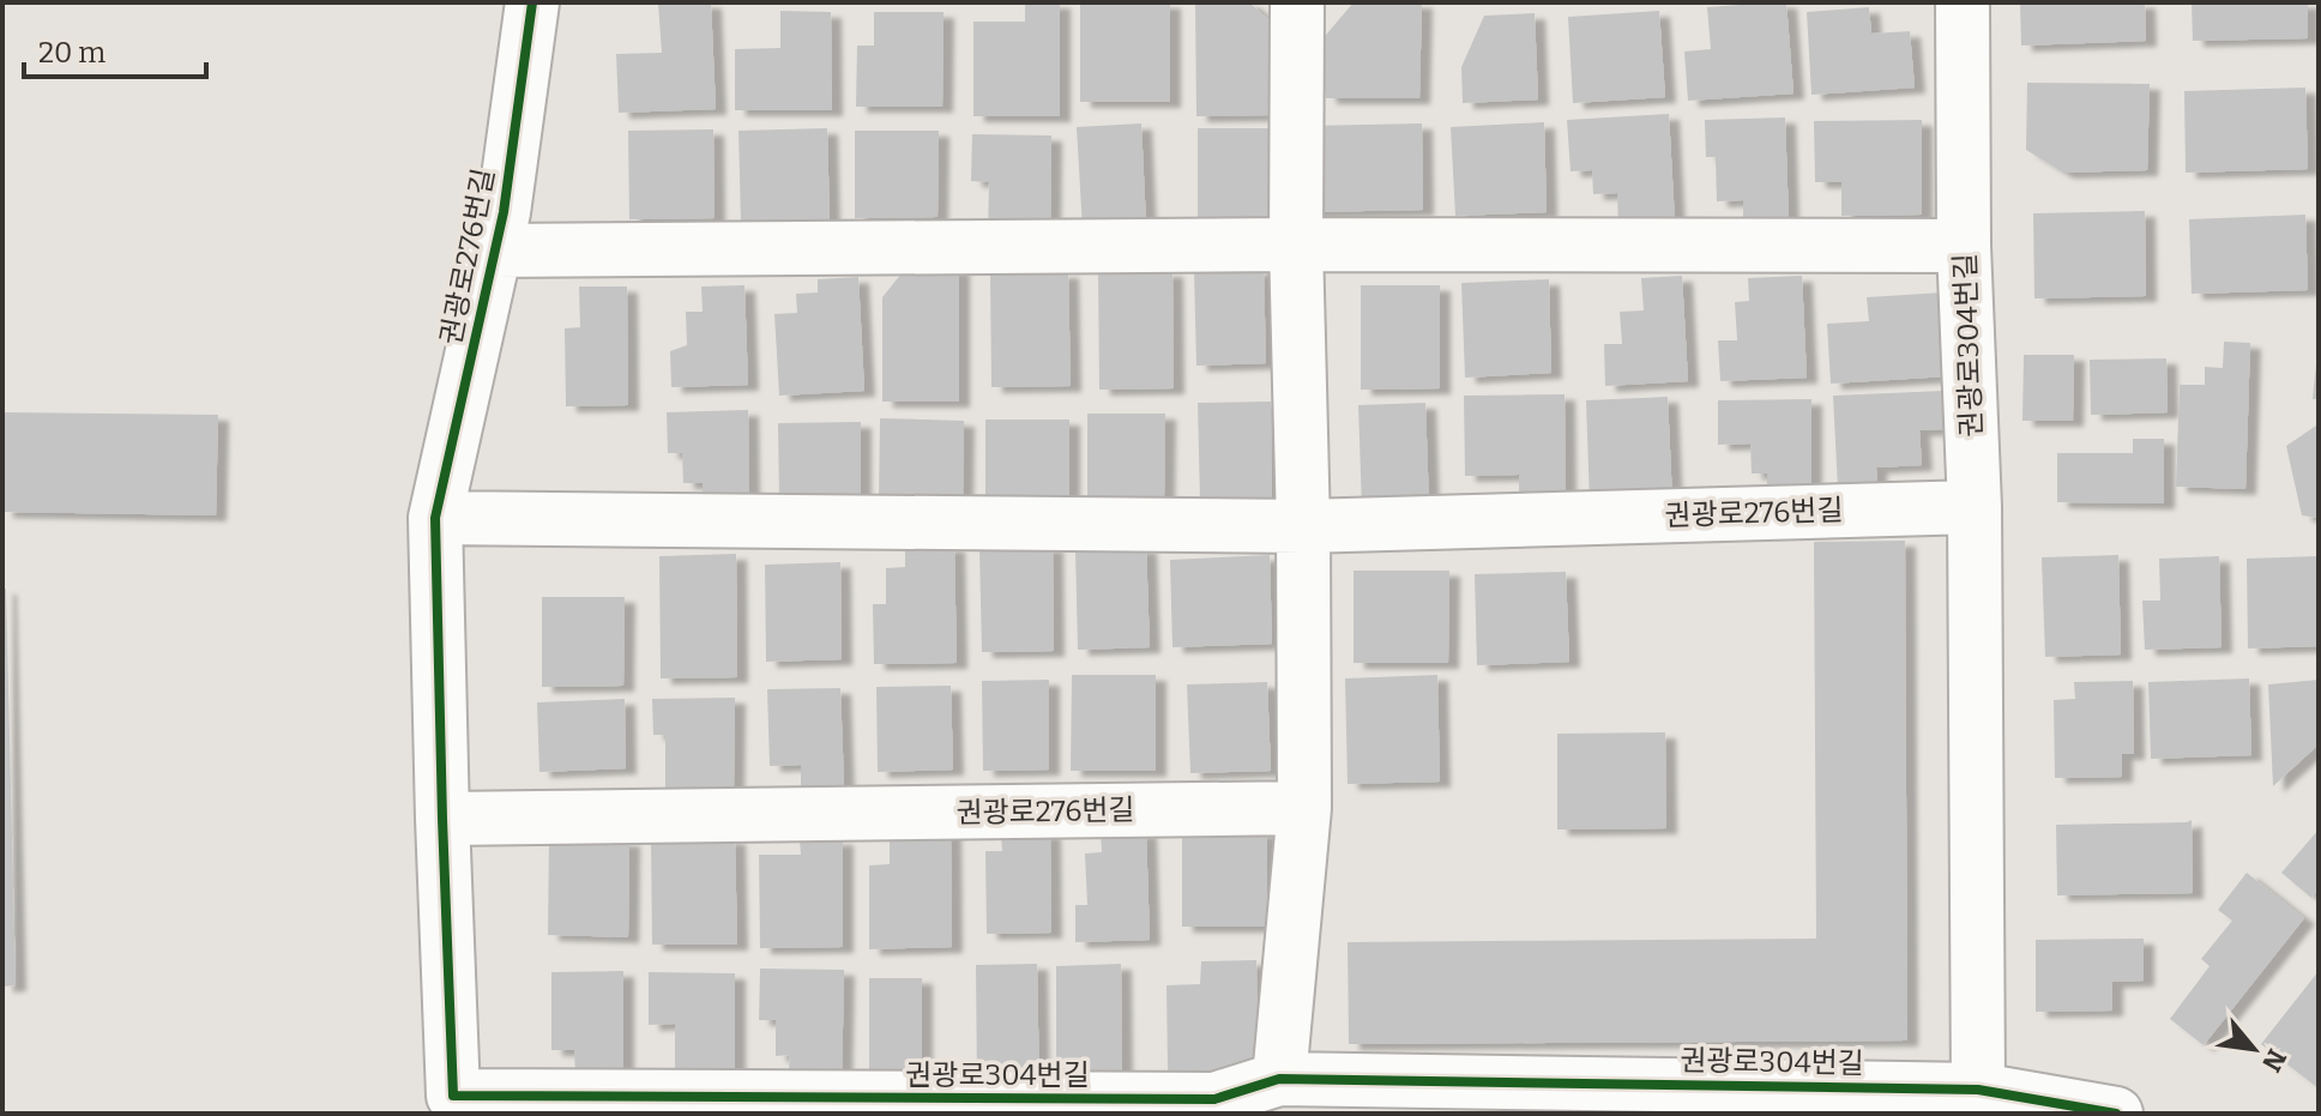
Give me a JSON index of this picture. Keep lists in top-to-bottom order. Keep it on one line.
{"streets":{"street":["권광로276번길","권광로304번길"]},"crossings":[["권광로276번길","권광로304번길"]],"scale_bar":"20 m","north":"bottom right"}
